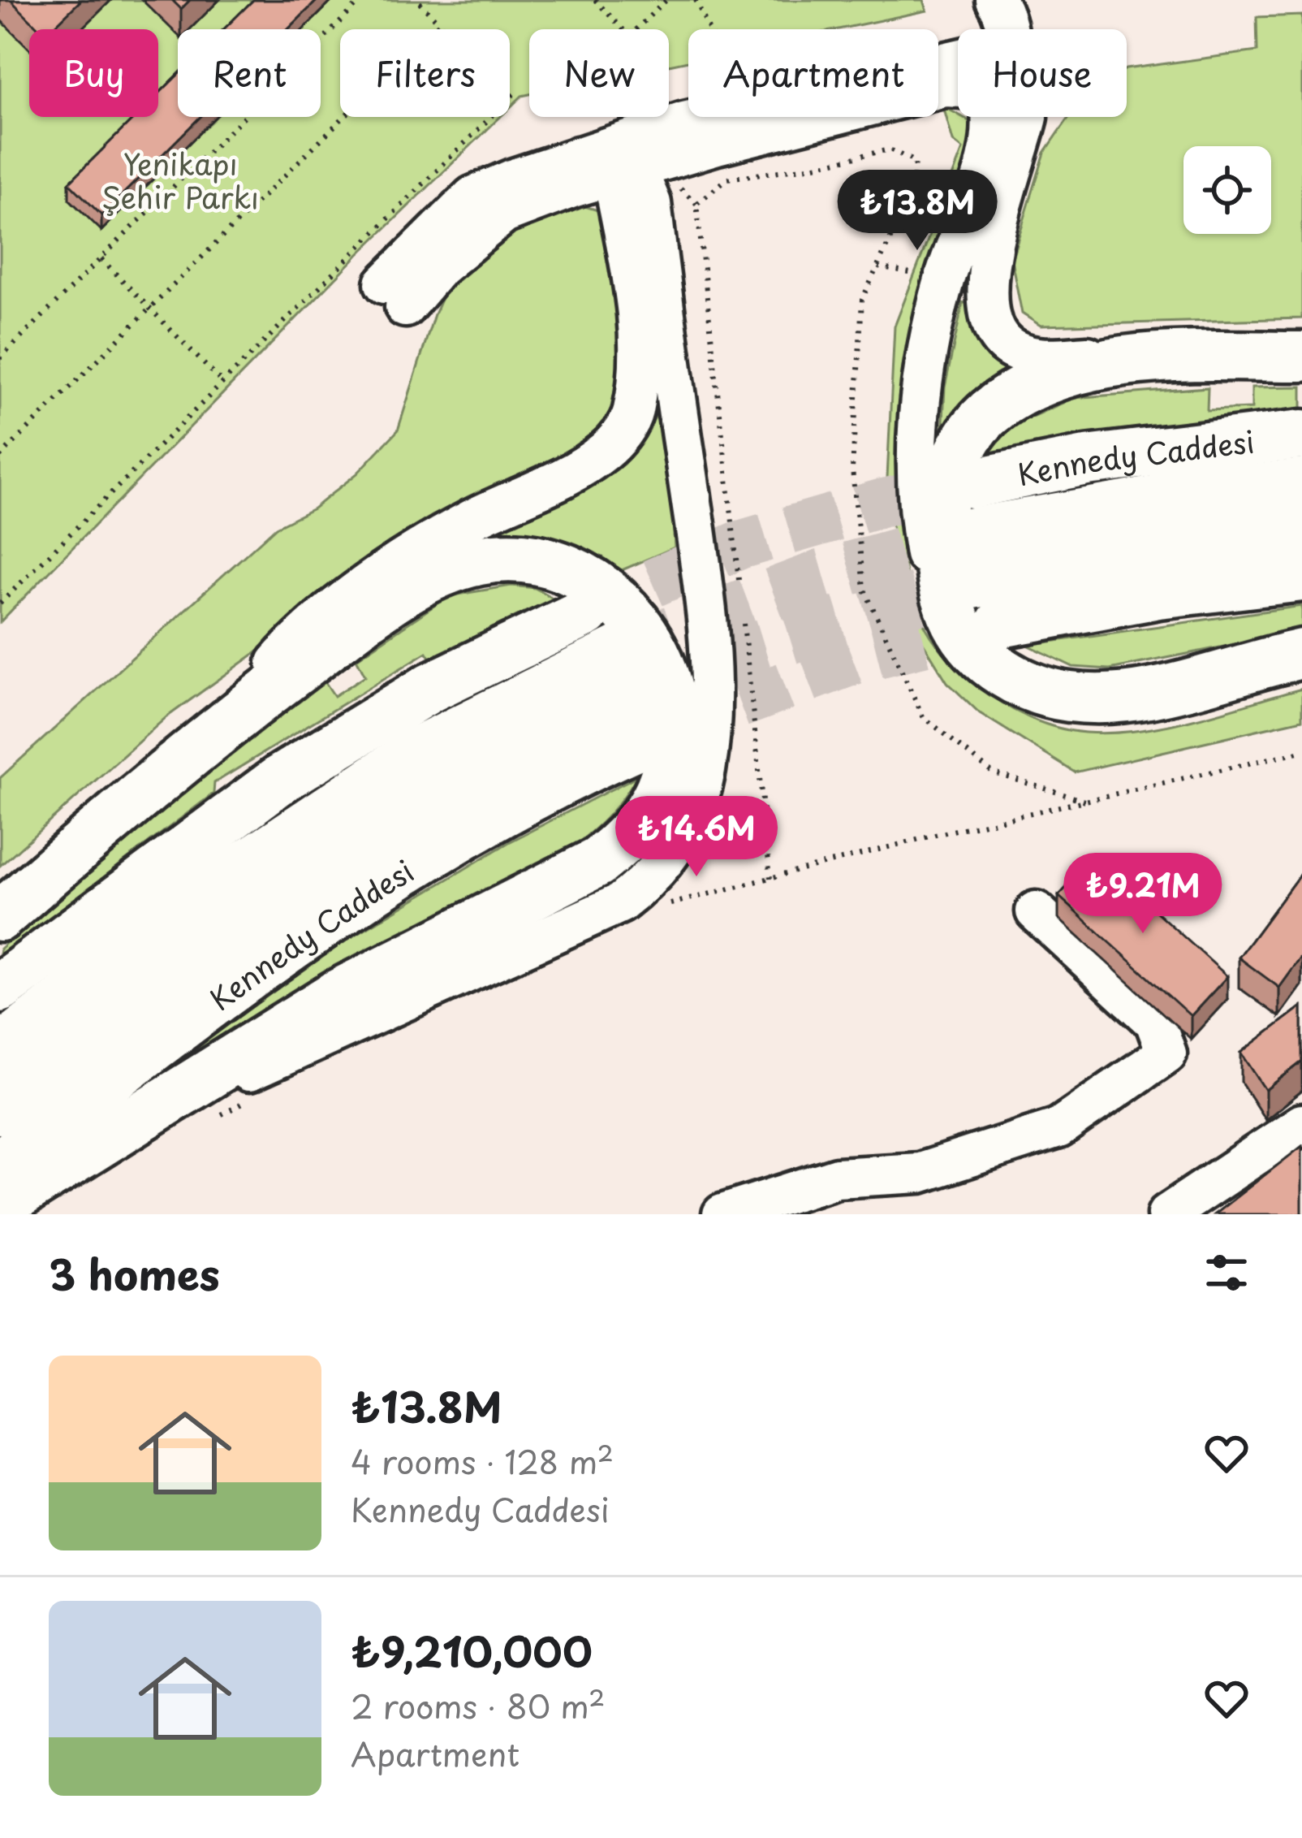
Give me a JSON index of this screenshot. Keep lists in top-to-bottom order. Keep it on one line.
{"streets":{"main road":["Kennedy Caddesi"]},"parks":["Yenikapı Şehir Parkı"],"page":{"chip":["Buy","Rent","Filters","New","Apartment","House"],"price":["₺13.8M","₺14.6M","₺9.21M"],"heading":"3 homes","list":[{"name":"₺13.8M","note":"4 rooms · 128 m² · Kennedy Caddesi"},{"name":"₺9,210,000","note":"2 rooms · 80 m² · Apartment"}]}}
